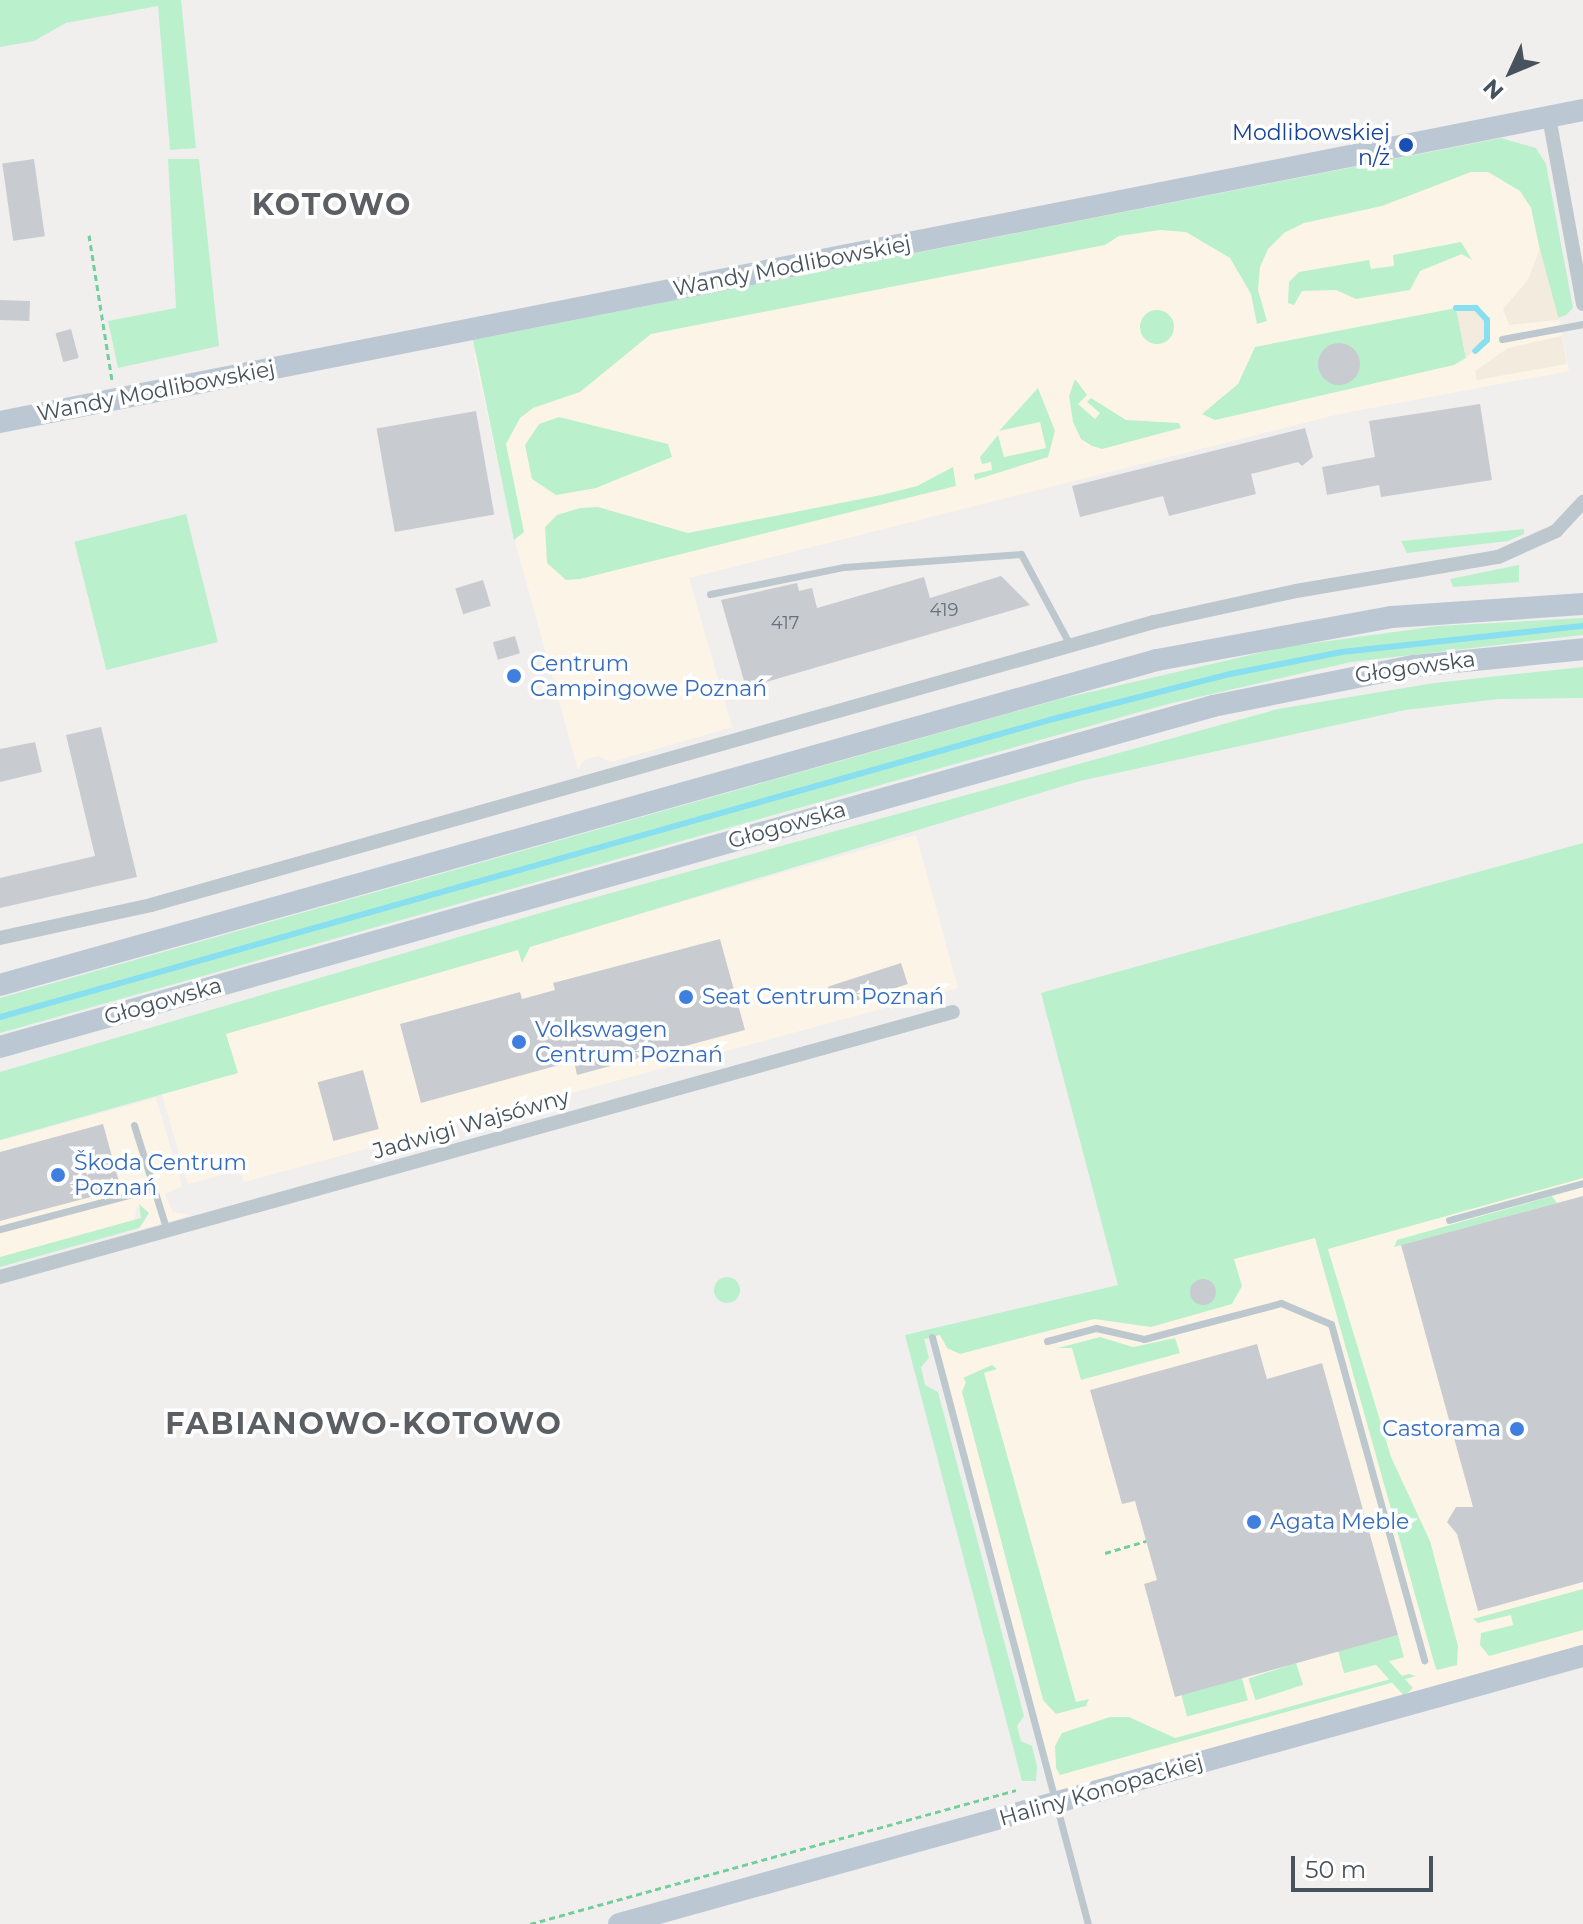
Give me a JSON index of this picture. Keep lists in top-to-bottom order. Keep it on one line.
{"streets":{"main road":["Wandy Modlibowskiej","Głogowska","Haliny Konopackiej"],"street":["Jadwigi Wajsówny"]},"districts":["KOTOWO","FABIANOWO-KOTOWO"],"places":["Modlibowskiej n/ż","Centrum Campingowe Poznań","Seat Centrum Poznań","Volkswagen Centrum Poznań","Škoda Centrum Poznań","Castorama","Agata Meble"],"house_numbers":["419","417"],"scale_bar":"50 m","north":"bottom left"}
